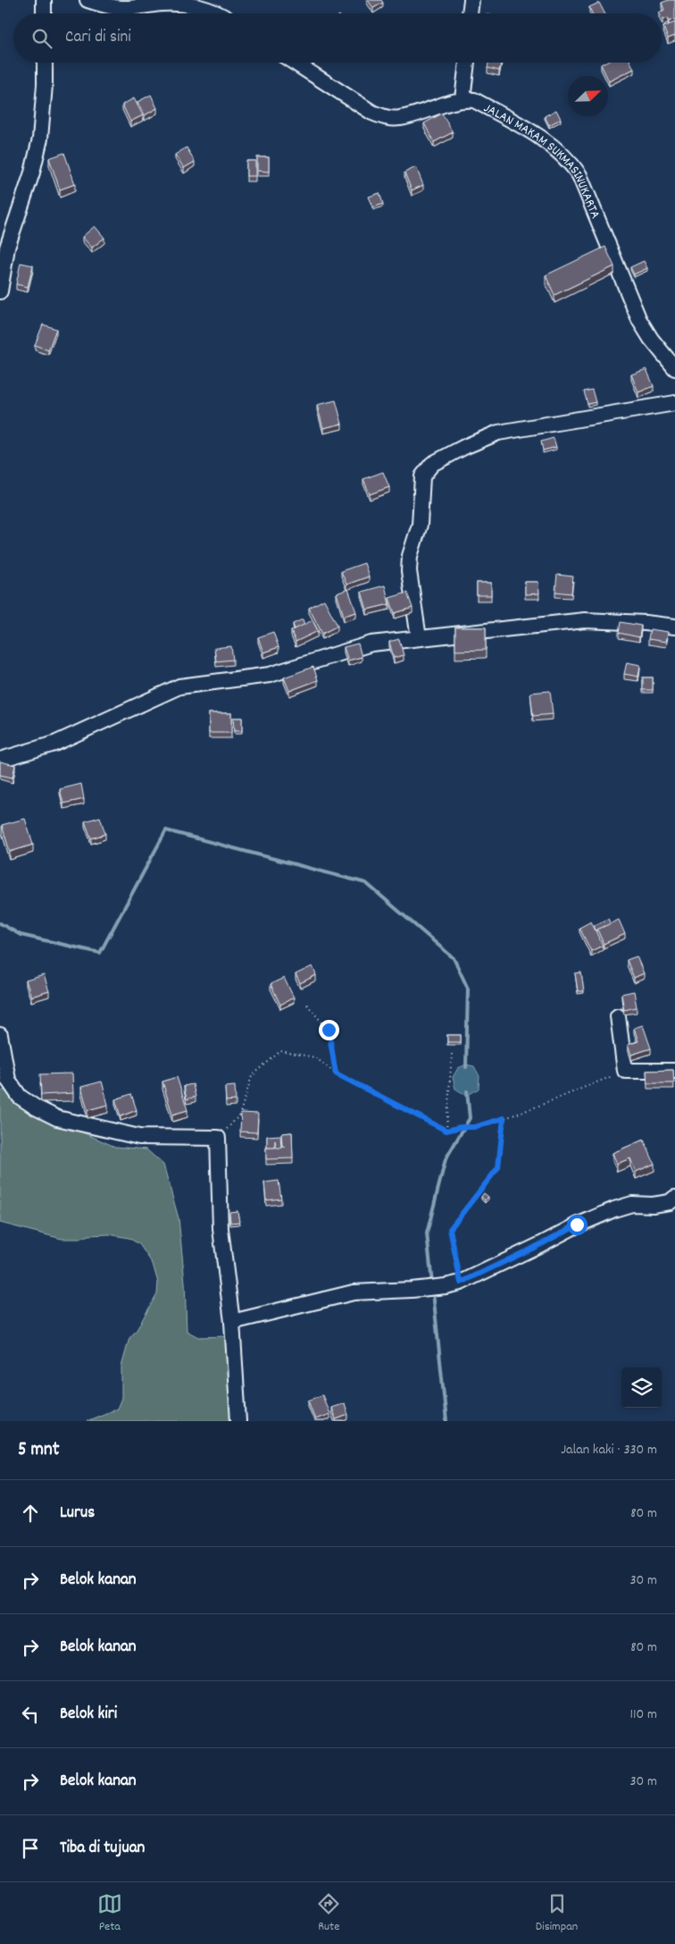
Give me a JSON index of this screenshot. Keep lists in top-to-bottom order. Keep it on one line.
{"streets":{"street":["JALAN MAKAM SUKMASINUKARTA"]},"north":"top right","page":{"search":"Cari di sini","heading":["5 mnt","Jalan kaki · 330 m"],"list":[["Lurus","80 m"],["Belok kanan","30 m"],["Belok kanan","80 m"],["Belok kiri","110 m"],["Belok kanan","30 m"],"Tiba di tujuan"],"nav":["Peta","Rute","Disimpan"]}}
